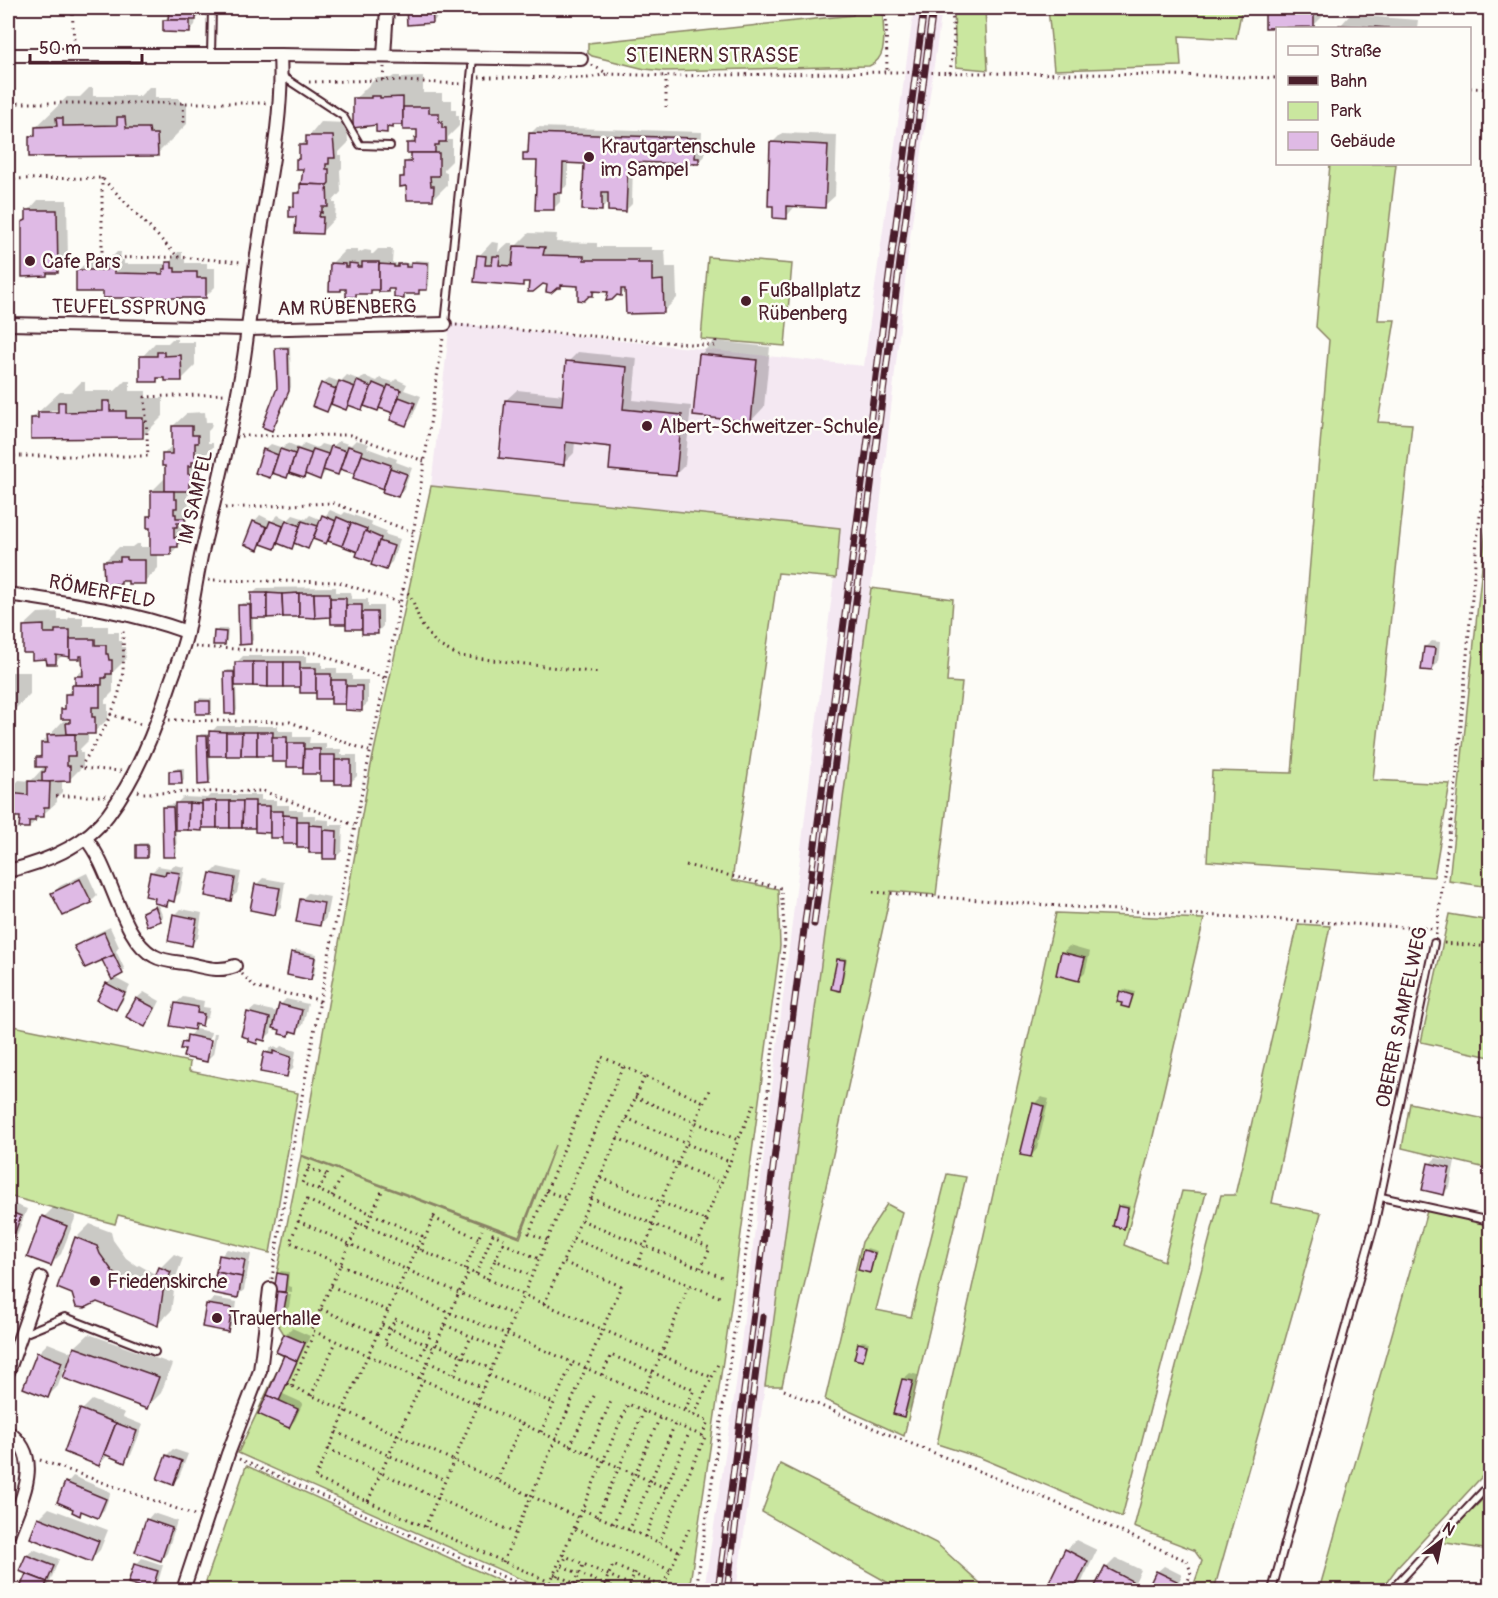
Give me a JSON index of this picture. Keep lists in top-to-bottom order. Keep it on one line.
{"streets":{"street":["TEUFELSSPRUNG","AM RÜBENBERG","IM SAMPEL","RÖMERFELD"],"lane":["OBERER SAMPELWEG"],"path":["STEINERN STRASSE"]},"crossings":[["TEUFELSSPRUNG","AM RÜBENBERG"],["TEUFELSSPRUNG","IM SAMPEL"],["AM RÜBENBERG","IM SAMPEL"],["IM SAMPEL","RÖMERFELD"]],"places":["Krautgartenschule im Sampel","Cafe Pars","Fußballplatz Rübenberg","Albert-Schweitzer-Schule","Friedenskirche","Trauerhalle"],"legend":["Straße","Bahn","Park","Gebäude"],"scale_bar":"50 m","north":"top right"}
